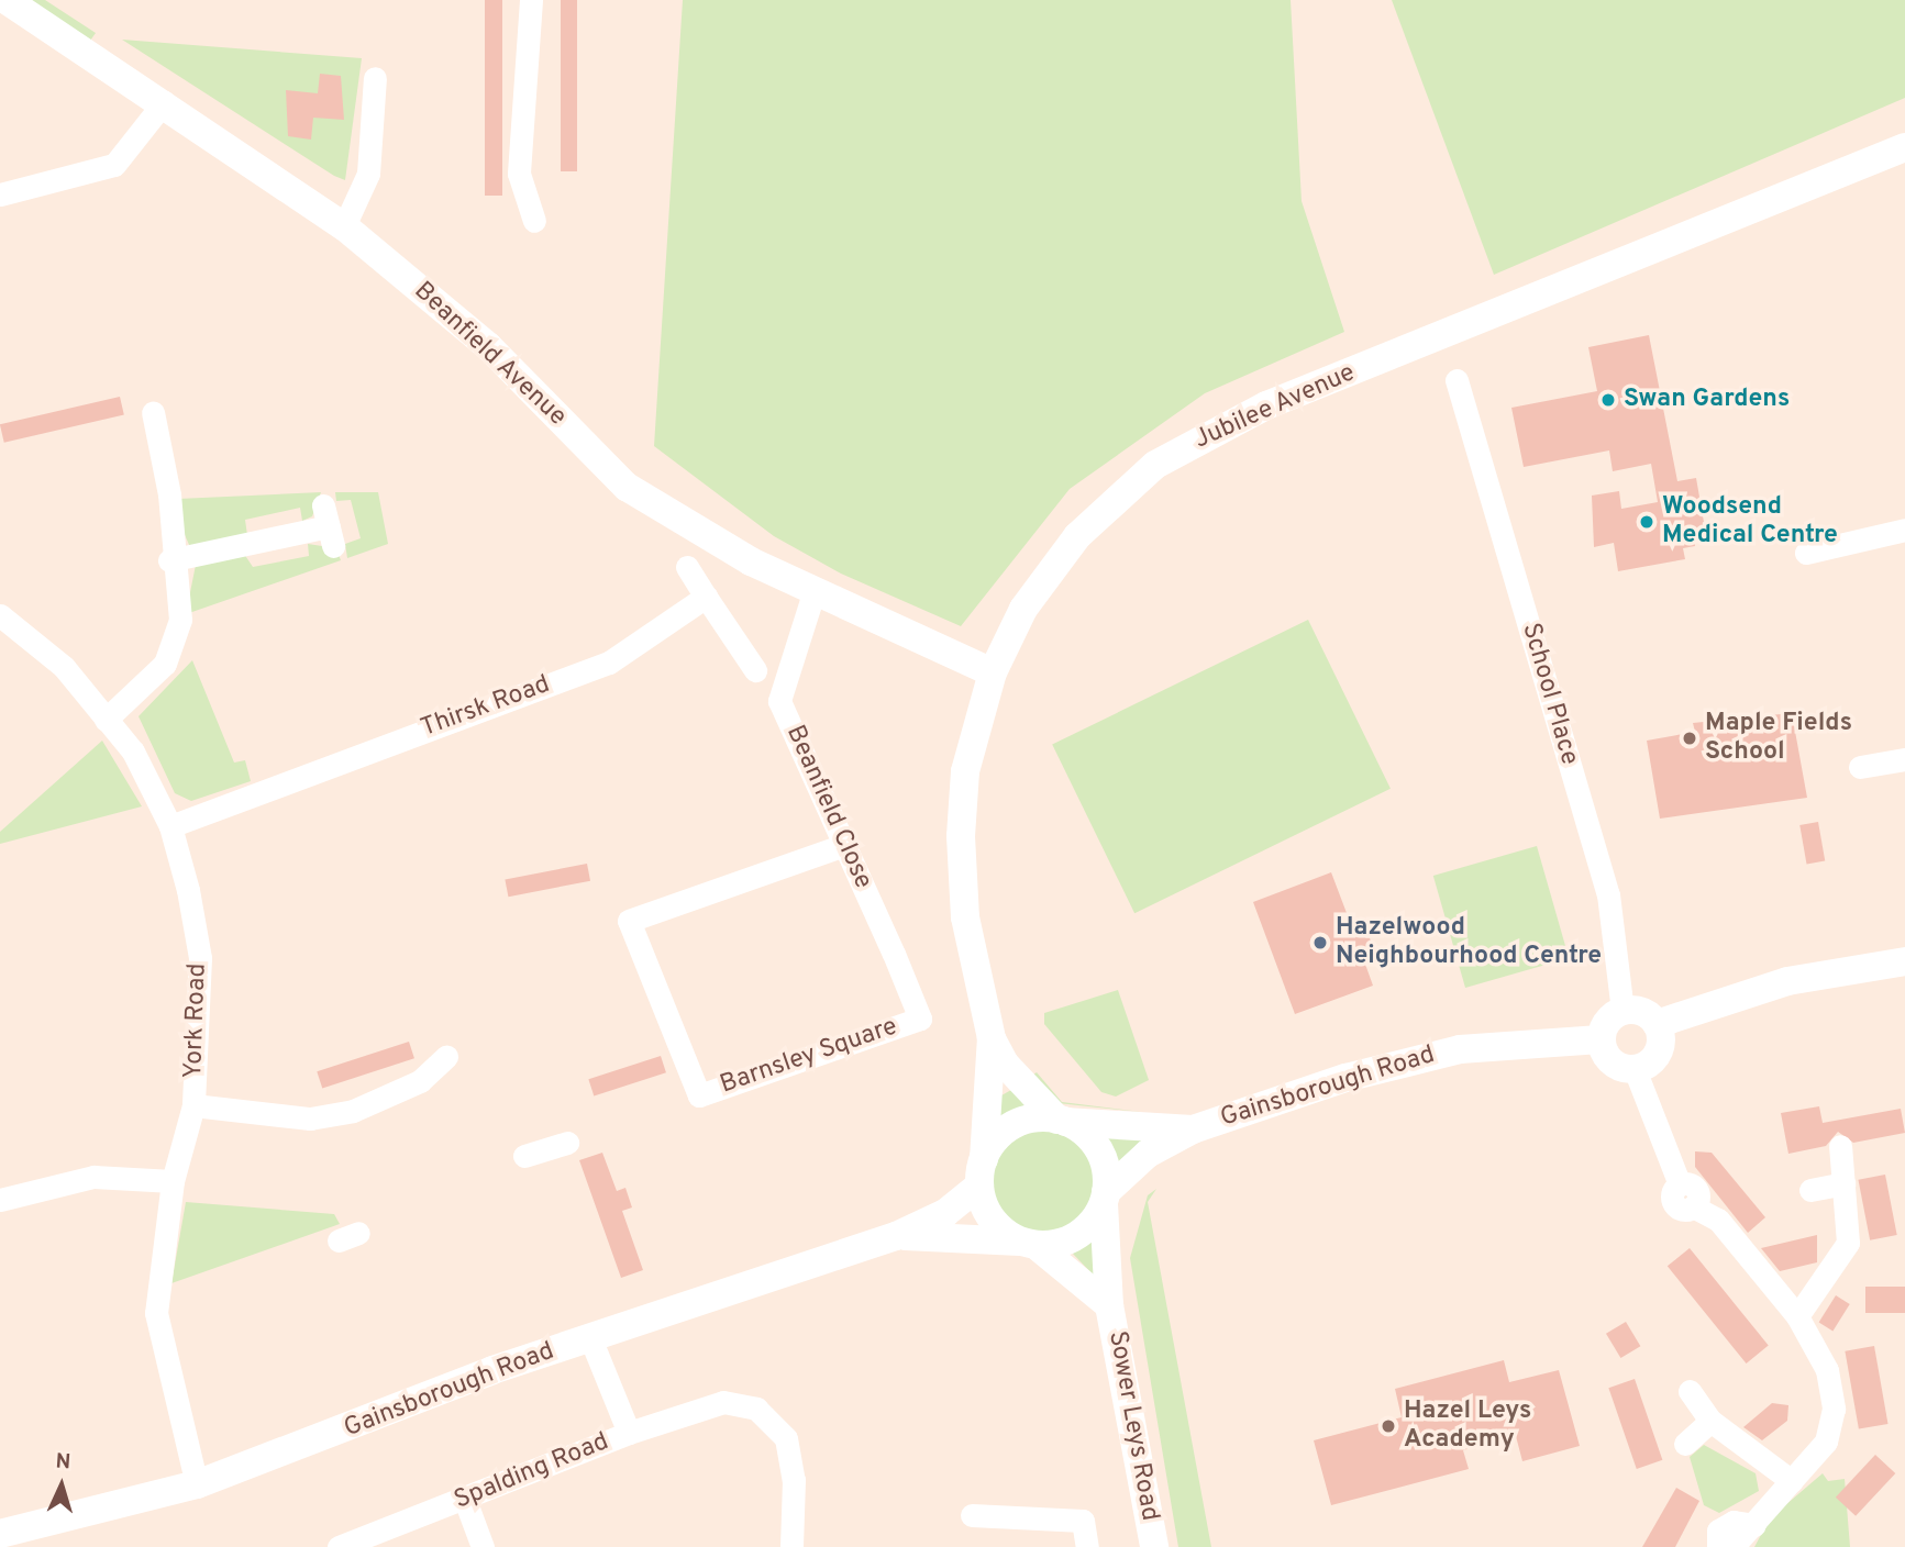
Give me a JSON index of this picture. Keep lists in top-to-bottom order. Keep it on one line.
{"streets":{"street":["Beanfield Avenue","Jubilee Avenue","School Place","Thirsk Road","Beanfield Close","York Road","Barnsley Square","Gainsborough Road","Sower Leys Road","Spalding Road"]},"crossings":[["Beanfield Avenue","Jubilee Avenue"],["Beanfield Avenue","Beanfield Close"],["Jubilee Avenue","Gainsborough Road"],["Jubilee Avenue","Sower Leys Road"],["School Place","Gainsborough Road"],["Thirsk Road","York Road"],["Beanfield Close","Barnsley Square"],["York Road","Gainsborough Road"],["Gainsborough Road","Sower Leys Road"],["Gainsborough Road","Spalding Road"]],"places":["Swan Gardens","Woodsend Medical Centre","Maple Fields School","Hazelwood Neighbourhood Centre","Hazel Leys Academy"],"north":"top"}
